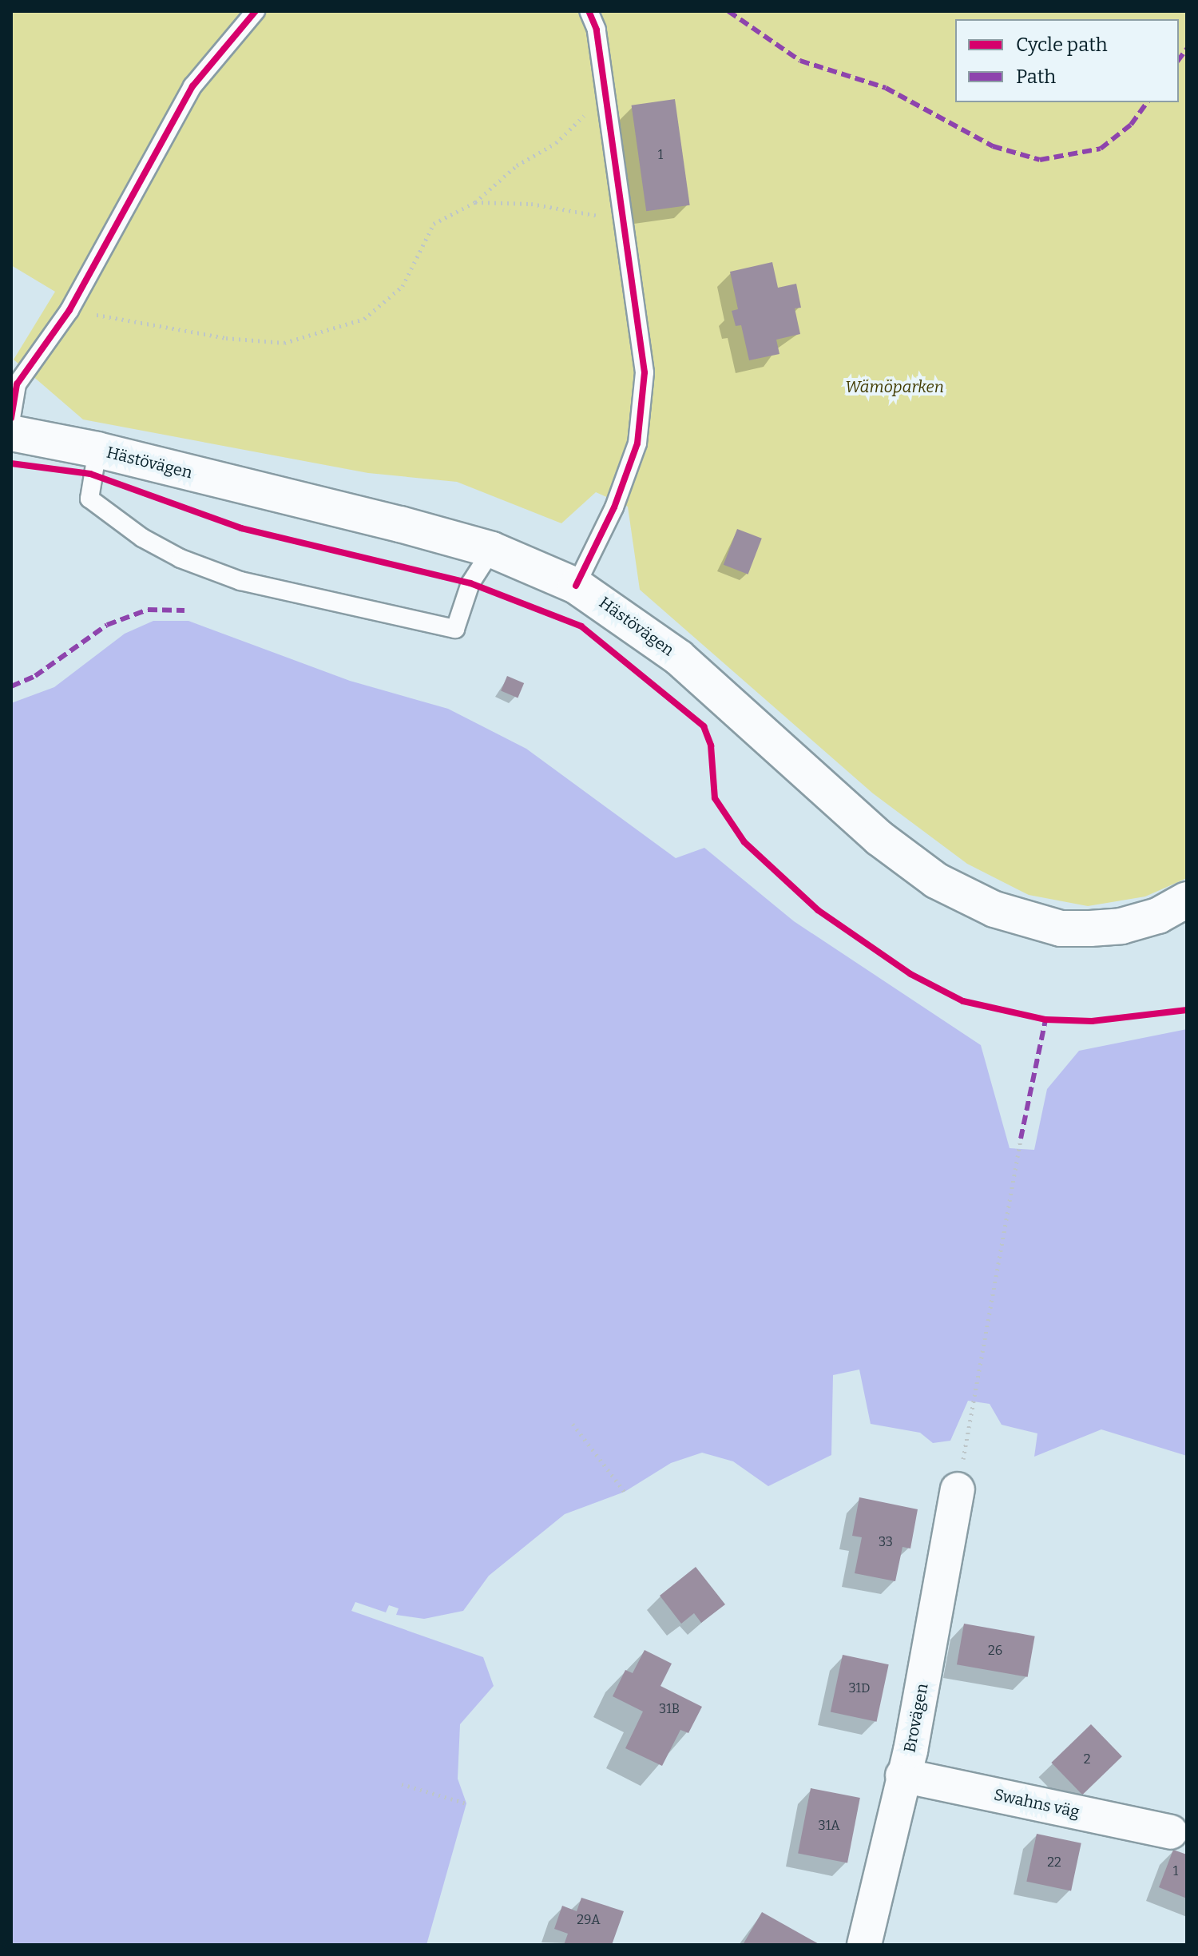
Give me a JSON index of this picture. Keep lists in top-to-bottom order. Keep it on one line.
{"streets":{"street":["Hästövägen","Brovägen","Swahns väg"]},"crossings":[["Brovägen","Swahns väg"]],"parks":["Wämöparken"],"house_numbers":["1","33","26","31D","31B","2","31A","22","1","29A"],"legend":["Cycle path","Path"]}
